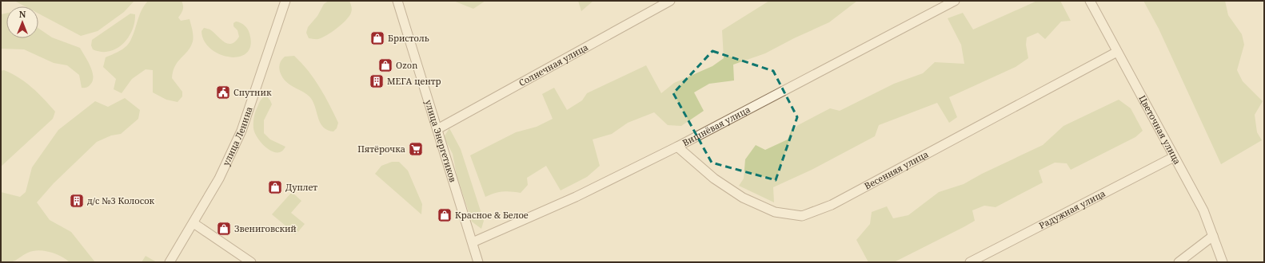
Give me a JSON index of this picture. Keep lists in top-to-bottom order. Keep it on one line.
{"streets":{"street":["Солнечная улица","Вишнёвая улица","Цветочная улица","улица Ленина","улица Энергетиков","Весенняя улица","Радужная улица"]},"crossings":[["Солнечная улица","улица Энергетиков"],["Вишнёвая улица","улица Энергетиков"],["Вишнёвая улица","Весенняя улица"],["Цветочная улица","Весенняя улица"],["Цветочная улица","Радужная улица"]],"places":{"shop":["Бристоль","Ozon","Дуплет","Красное & Белое","Звениговский"],"building":["МЕГА центр","д/с №3 Колосок"],"public building":["Спутник"],"supermarket":["Пятёрочка"]},"north":"top"}
